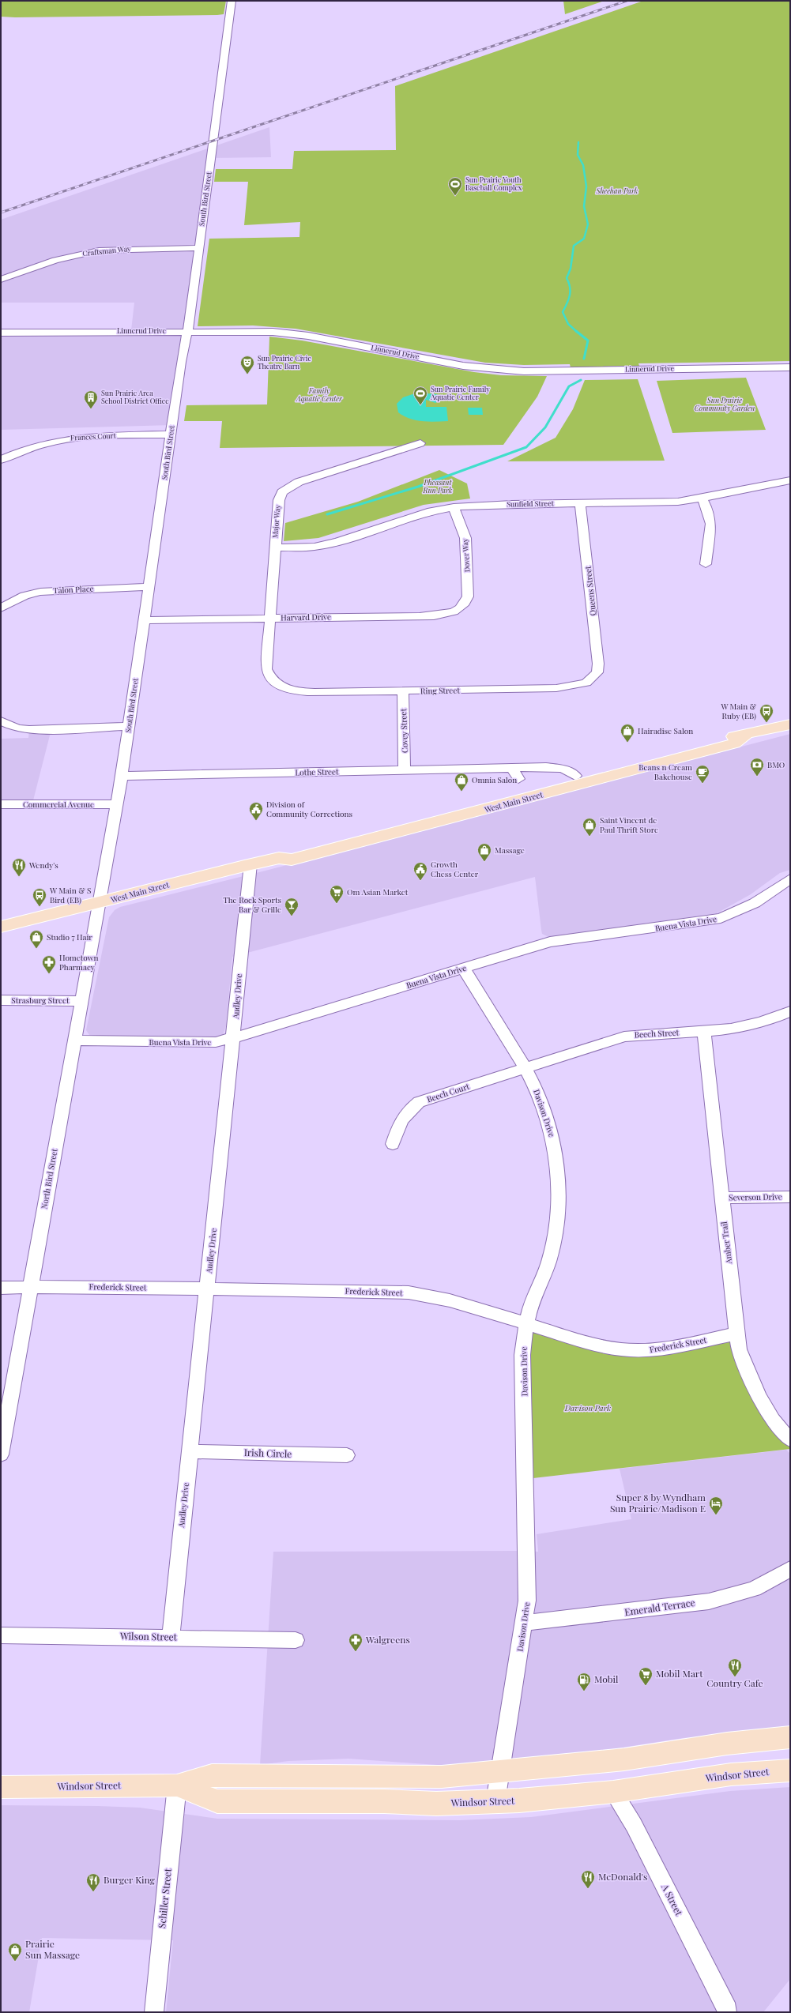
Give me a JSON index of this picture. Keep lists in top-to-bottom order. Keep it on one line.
{"streets":{"main road":["West Main Street","Windsor Street"],"street":["South Bird Street","Craftsman Way","Linnerud Drive","Frances Court","Sunfield Street","Major Way","Dover Way","Talon Place","Queens Street","Harvard Drive","Ring Street","Covey Street","Lothe Street","Commercial Avenue","Buena Vista Drive","Audley Drive","Strasburg Street","Beech Street","Beech Court","Davison Drive","North Bird Street","Severson Drive","Amber Trail","Frederick Street","Irish Circle","Emerald Terrace","Wilson Street","Schiller Street","A Street"]},"crossings":[["South Bird Street","Craftsman Way"],["South Bird Street","Linnerud Drive"],["South Bird Street","Frances Court"],["South Bird Street","Talon Place"],["South Bird Street","Harvard Drive"],["South Bird Street","Lothe Street"],["South Bird Street","West Main Street"],["South Bird Street","Commercial Avenue"],["South Bird Street","North Bird Street"],["Sunfield Street","Major Way"],["Sunfield Street","Dover Way"],["Sunfield Street","Queens Street"],["Major Way","Harvard Drive"],["Major Way","Ring Street"],["Dover Way","Harvard Drive"],["Queens Street","Ring Street"],["Ring Street","Covey Street"],["Covey Street","Lothe Street"],["Lothe Street","West Main Street"],["West Main Street","Audley Drive"],["West Main Street","North Bird Street"],["Buena Vista Drive","Audley Drive"],["Buena Vista Drive","Davison Drive"],["Buena Vista Drive","North Bird Street"],["Audley Drive","Frederick Street"],["Audley Drive","Irish Circle"],["Audley Drive","Wilson Street"],["Strasburg Street","North Bird Street"],["Beech Street","Beech Court"],["Beech Street","Davison Drive"],["Beech Street","Amber Trail"],["Beech Court","Davison Drive"],["Davison Drive","Frederick Street"],["Davison Drive","Emerald Terrace"],["Davison Drive","Windsor Street"],["North Bird Street","Frederick Street"],["Severson Drive","Amber Trail"],["Amber Trail","Frederick Street"],["Windsor Street","Schiller Street"],["Windsor Street","A Street"]],"parks":["Sheehan Park","Family Aquatic Center","Sun Prairie Community Garden","Pheasant Run Park","Davison Park"],"places":{"sports":["Sun Prairie Youth Baseball Complex","Sun Prairie Family Aquatic Center"],"theatre":["Sun Prairie Civic Theatre Barn"],"building":["Sun Prairie Area School District Office"],"bus stop":["W Main & Ruby (EB)","W Main & S Bird (EB)"],"shop":["Hairadise Salon","Omnia Salon","Saint Vincent de Paul Thrift Store","Massage","Studio 7 Hair","Prairie Sun Massage"],"bank":["BMO"],"cafe":["Beans n Cream Bakehouse"],"public building":["Division of Community Corrections","Growth Chess Center"],"restaurant":["Wendy's","Country Cafe","McDonald's","Burger King"],"supermarket":["Om Asian Market","Mobil Mart"],"bar":["The Rock Sports Bar & Grille"],"pharmacy":["Hometown Pharmacy","Walgreens"],"hotel":["Super 8 by Wyndham Sun Prairie/Madison E"],"fuel station":["Mobil"]}}
